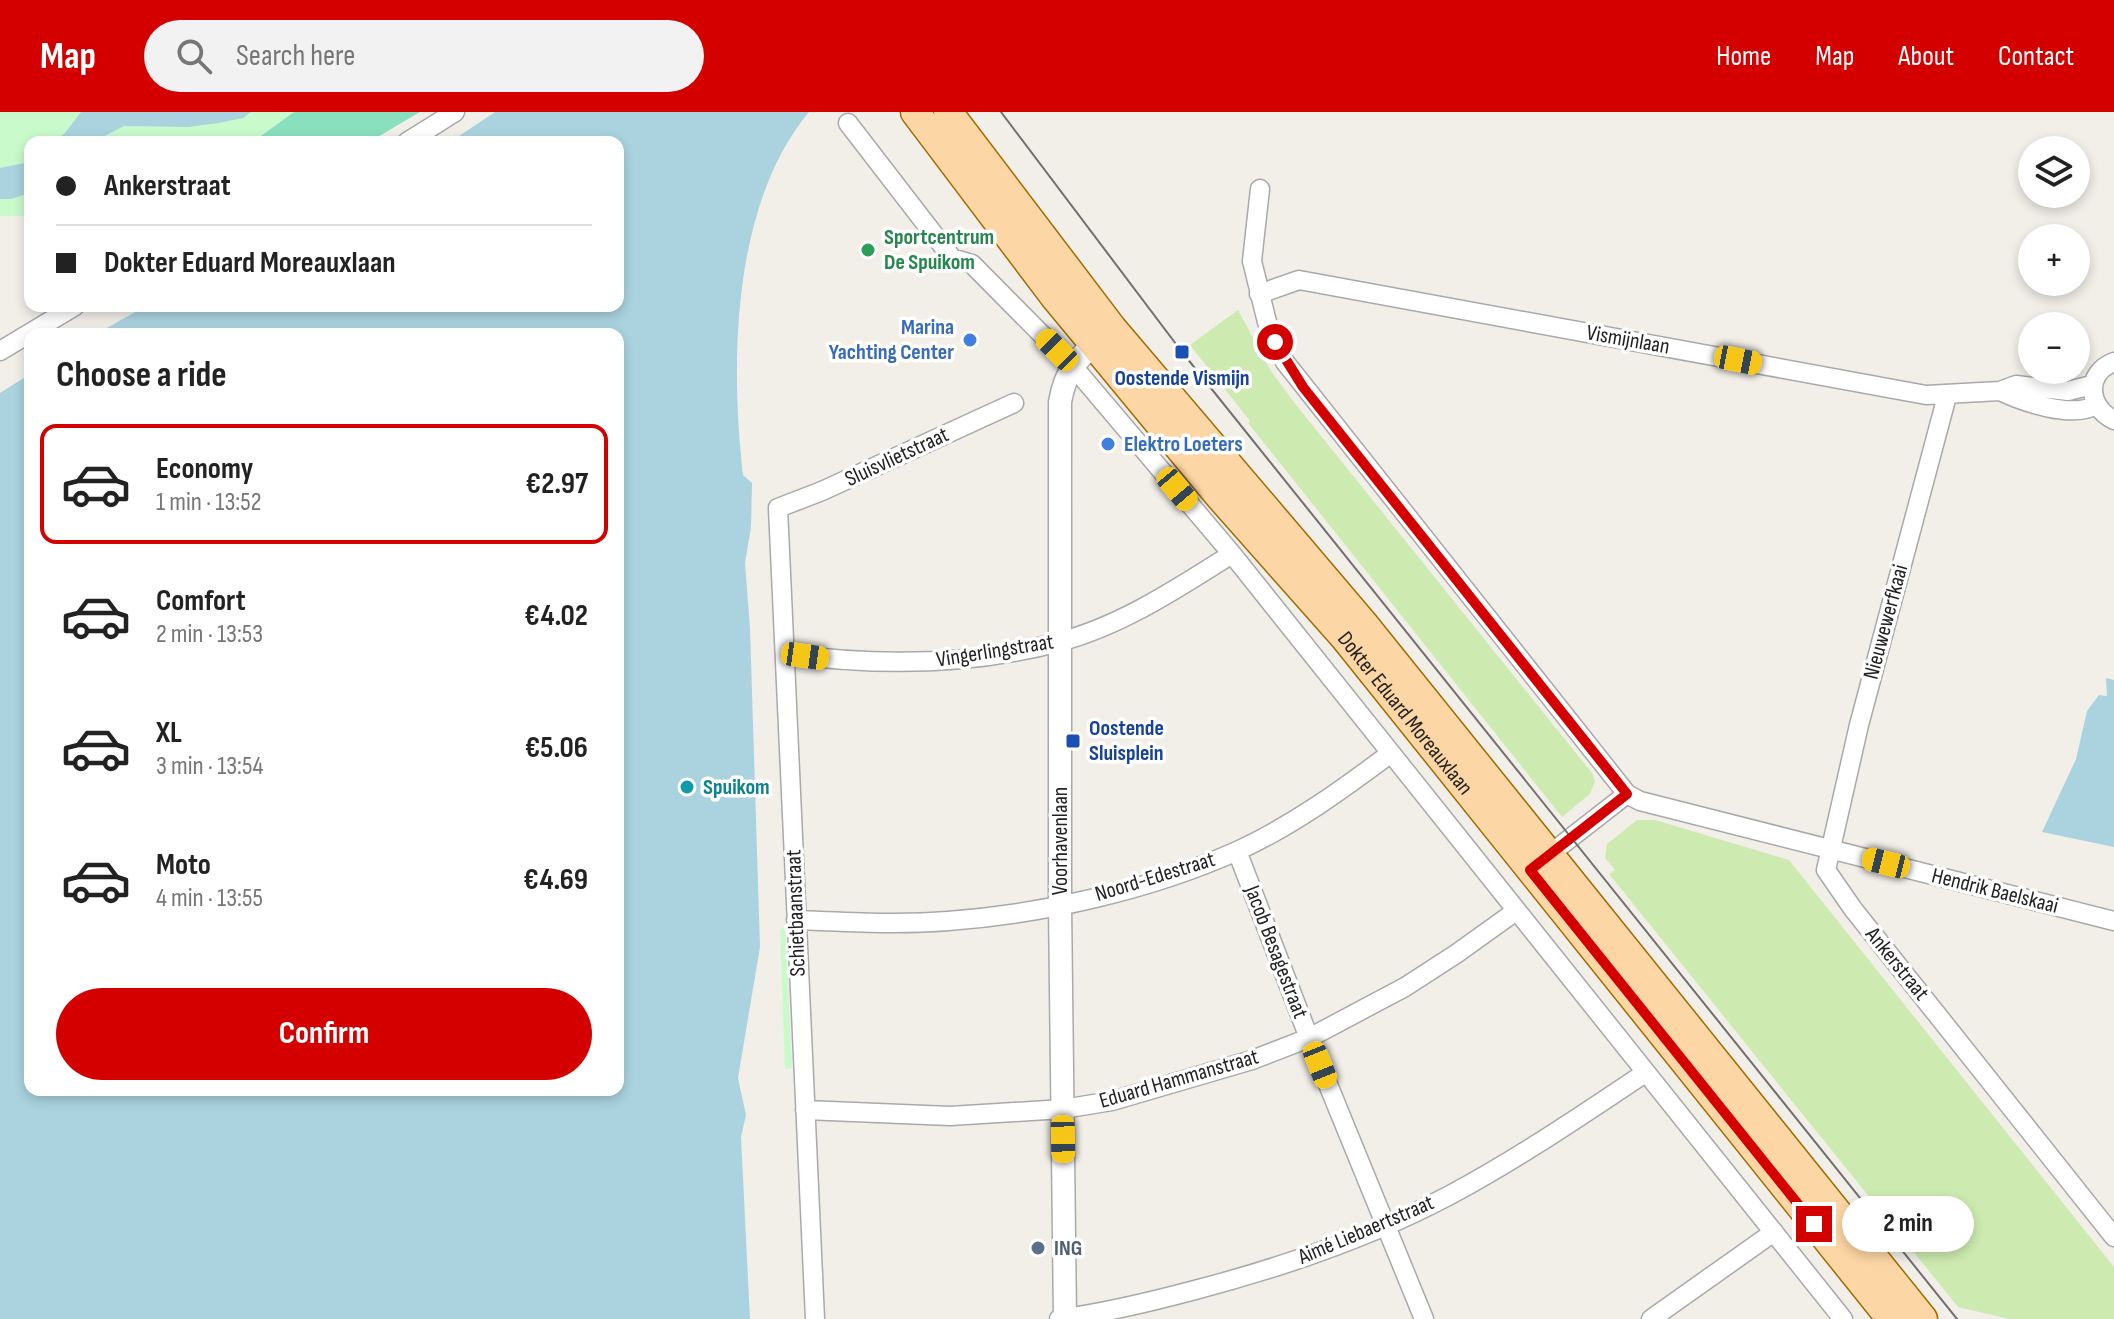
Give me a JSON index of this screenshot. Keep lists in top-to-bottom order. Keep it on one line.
{"streets":{"main road":["Dokter Eduard Moreauxlaan"],"street":["Vismijnlaan","Sluisvlietstraat","Nieuwewerfkaai","Vingerlingstraat","Voorhavenlaan","Noord-Edestraat","Hendrik Baelskaai","Schietbaanstraat","Jacob Besagestraat","Ankerstraat","Eduard Hammanstraat","Aimé Liebaertstraat"]},"crossings":[["Vismijnlaan","Nieuwewerfkaai"],["Sluisvlietstraat","Schietbaanstraat"],["Nieuwewerfkaai","Hendrik Baelskaai"],["Nieuwewerfkaai","Ankerstraat"],["Vingerlingstraat","Dokter Eduard Moreauxlaan"],["Vingerlingstraat","Voorhavenlaan"],["Vingerlingstraat","Schietbaanstraat"],["Dokter Eduard Moreauxlaan","Voorhavenlaan"],["Dokter Eduard Moreauxlaan","Noord-Edestraat"],["Dokter Eduard Moreauxlaan","Eduard Hammanstraat"],["Dokter Eduard Moreauxlaan","Aimé Liebaertstraat"],["Voorhavenlaan","Noord-Edestraat"],["Voorhavenlaan","Eduard Hammanstraat"],["Voorhavenlaan","Aimé Liebaertstraat"],["Noord-Edestraat","Schietbaanstraat"],["Noord-Edestraat","Jacob Besagestraat"],["Hendrik Baelskaai","Ankerstraat"],["Schietbaanstraat","Eduard Hammanstraat"],["Jacob Besagestraat","Eduard Hammanstraat"],["Jacob Besagestraat","Aimé Liebaertstraat"]],"places":{"other":["Sportcentrum De Spuikom","Marina Yachting Center","Elektro Loeters","Spuikom","ING"],"transit":["Oostende Vismijn","Oostende Sluisplein"]},"page":{"header":"Map","search":"Search here","nav":["Home","Map","About","Contact"],"map_buttons":["+","−"],"banner":["Ankerstraat","Dokter Eduard Moreauxlaan"],"heading":"Choose a ride","list":[{"name":"Economy","note":"1 min · 13:52","value":"€2.97"},{"name":"Comfort","note":"2 min · 13:53","value":"€4.02"},{"name":"XL","note":"3 min · 13:54","value":"€5.06"},{"name":"Moto","note":"4 min · 13:55","value":"€4.69"}],"buttons":"Confirm","bubble":"2 min"}}
